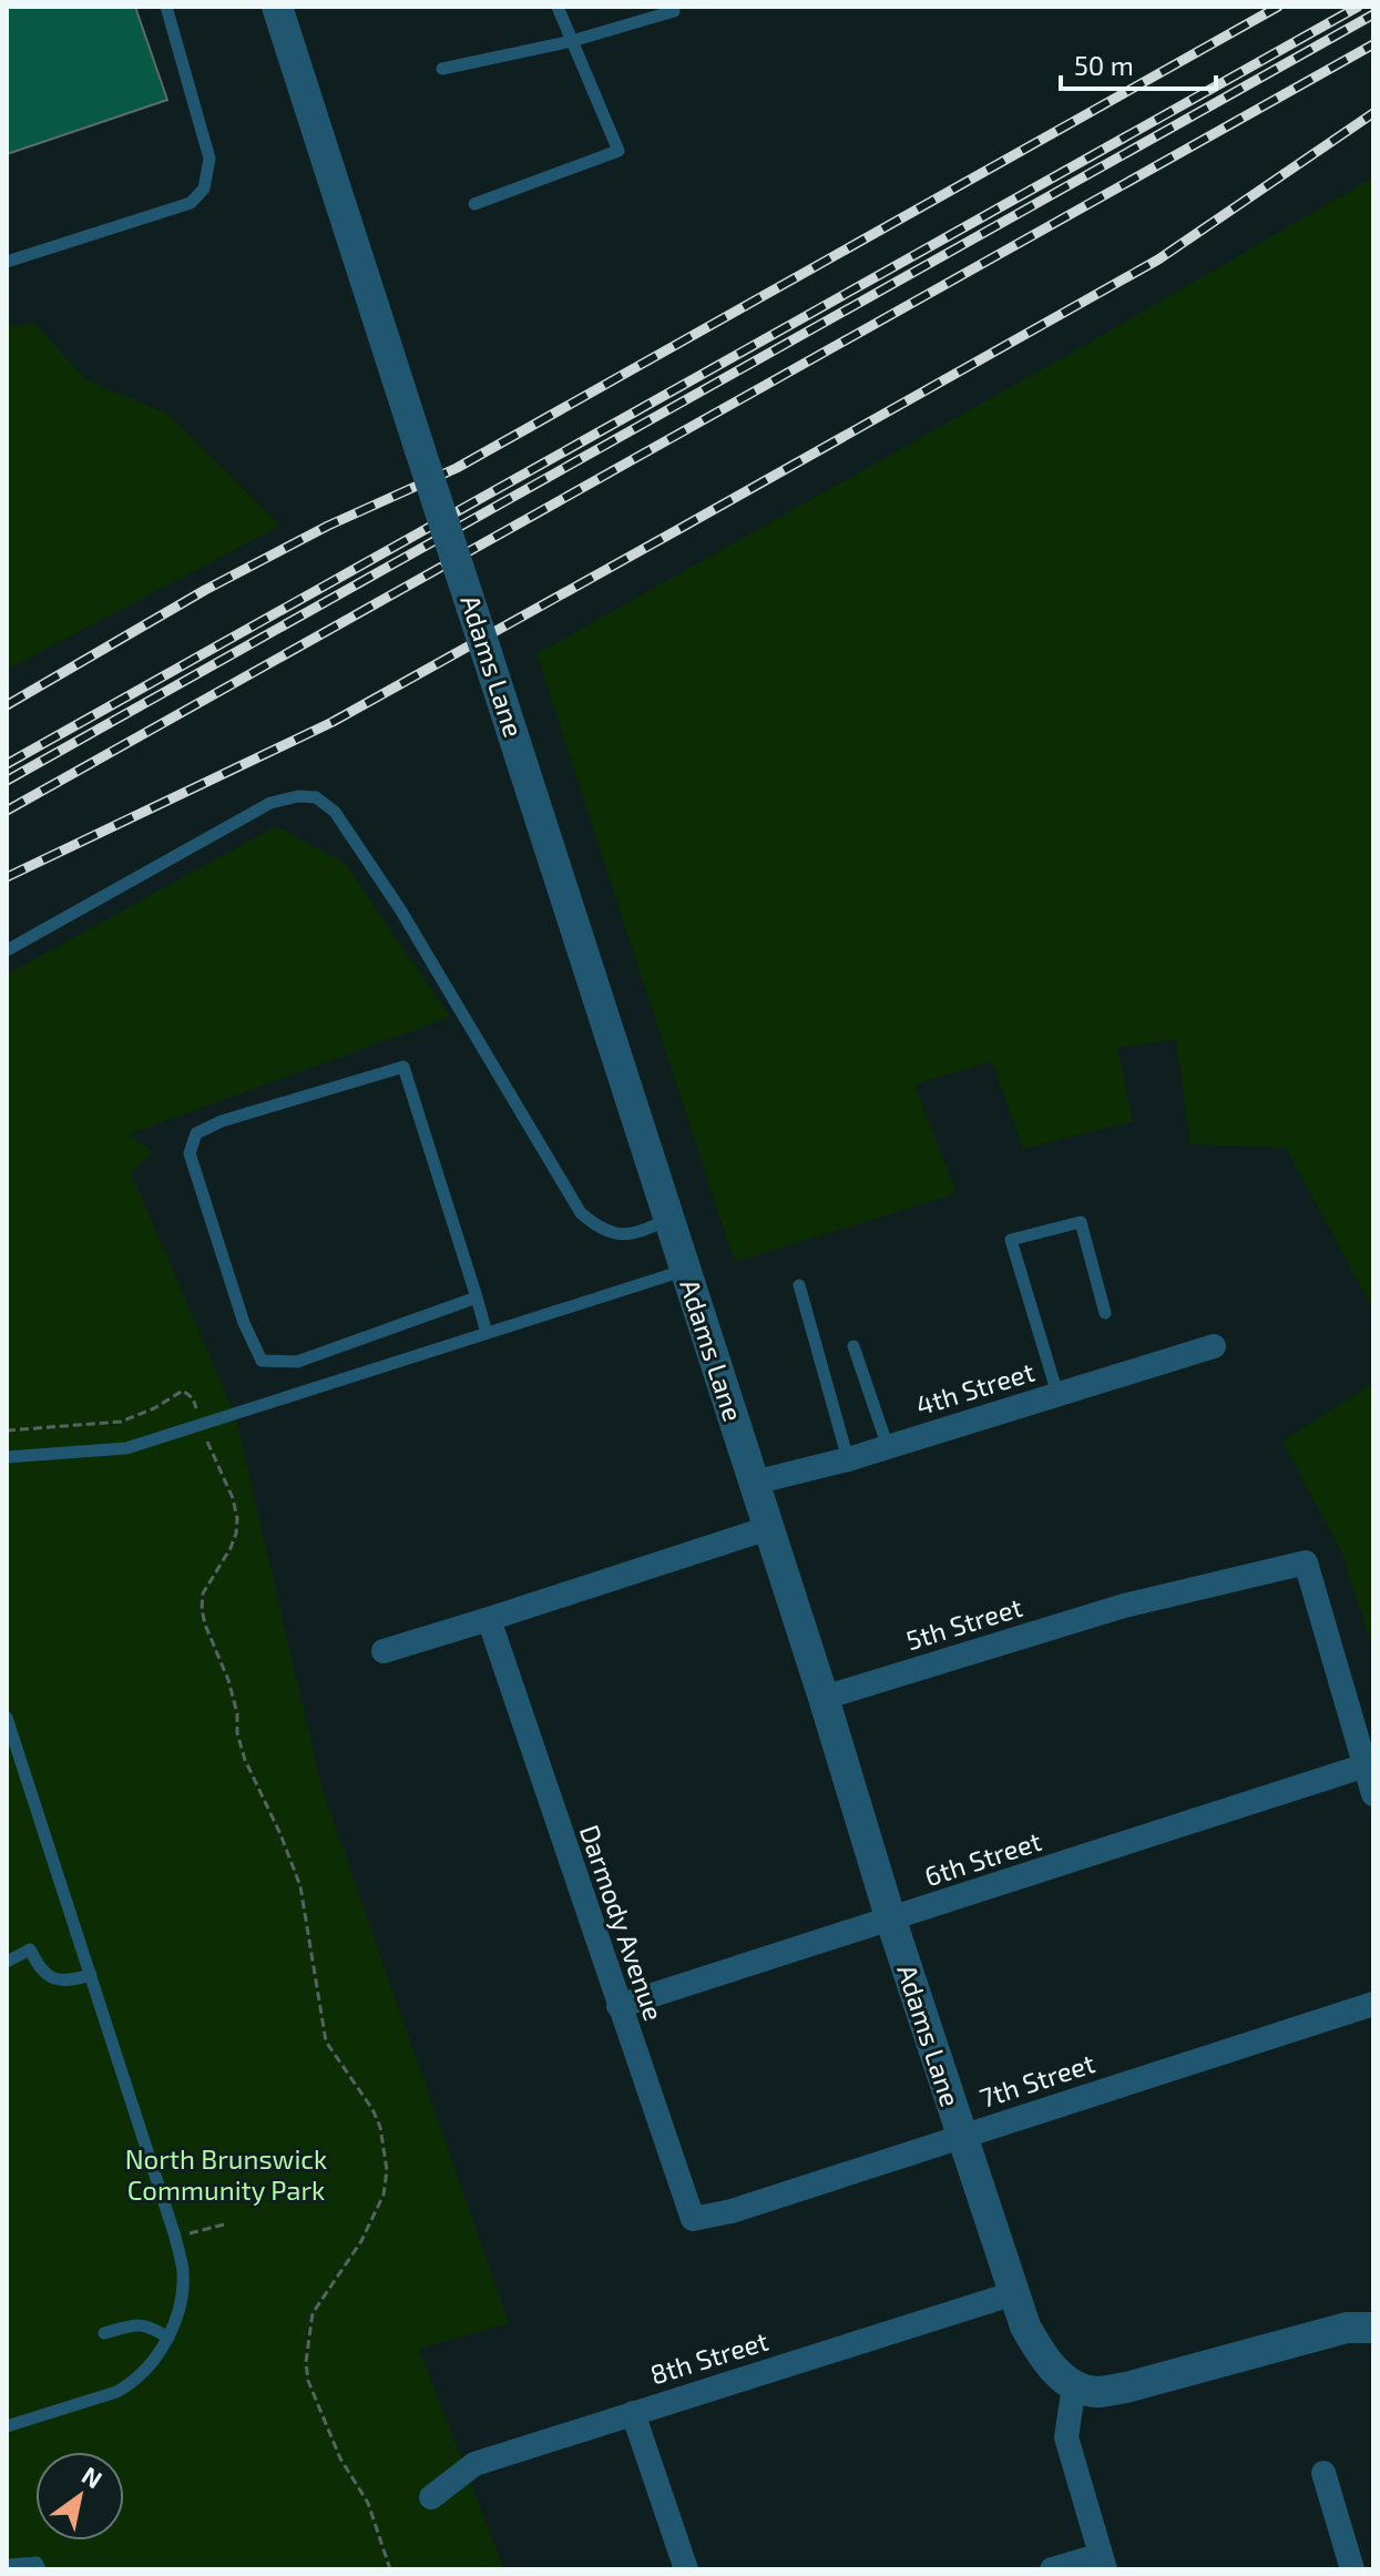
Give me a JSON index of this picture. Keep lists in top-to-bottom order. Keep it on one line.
{"streets":{"street":["Adams Lane","4th Street","5th Street","6th Street","Darmody Avenue","7th Street","8th Street"]},"crossings":[["Adams Lane","4th Street"],["Adams Lane","5th Street"],["Adams Lane","6th Street"],["Adams Lane","7th Street"],["Adams Lane","8th Street"],["5th Street","6th Street"],["6th Street","Darmody Avenue"],["Darmody Avenue","7th Street"]],"parks":["North Brunswick Community Park"],"scale_bar":"50 m","north":"top right"}
